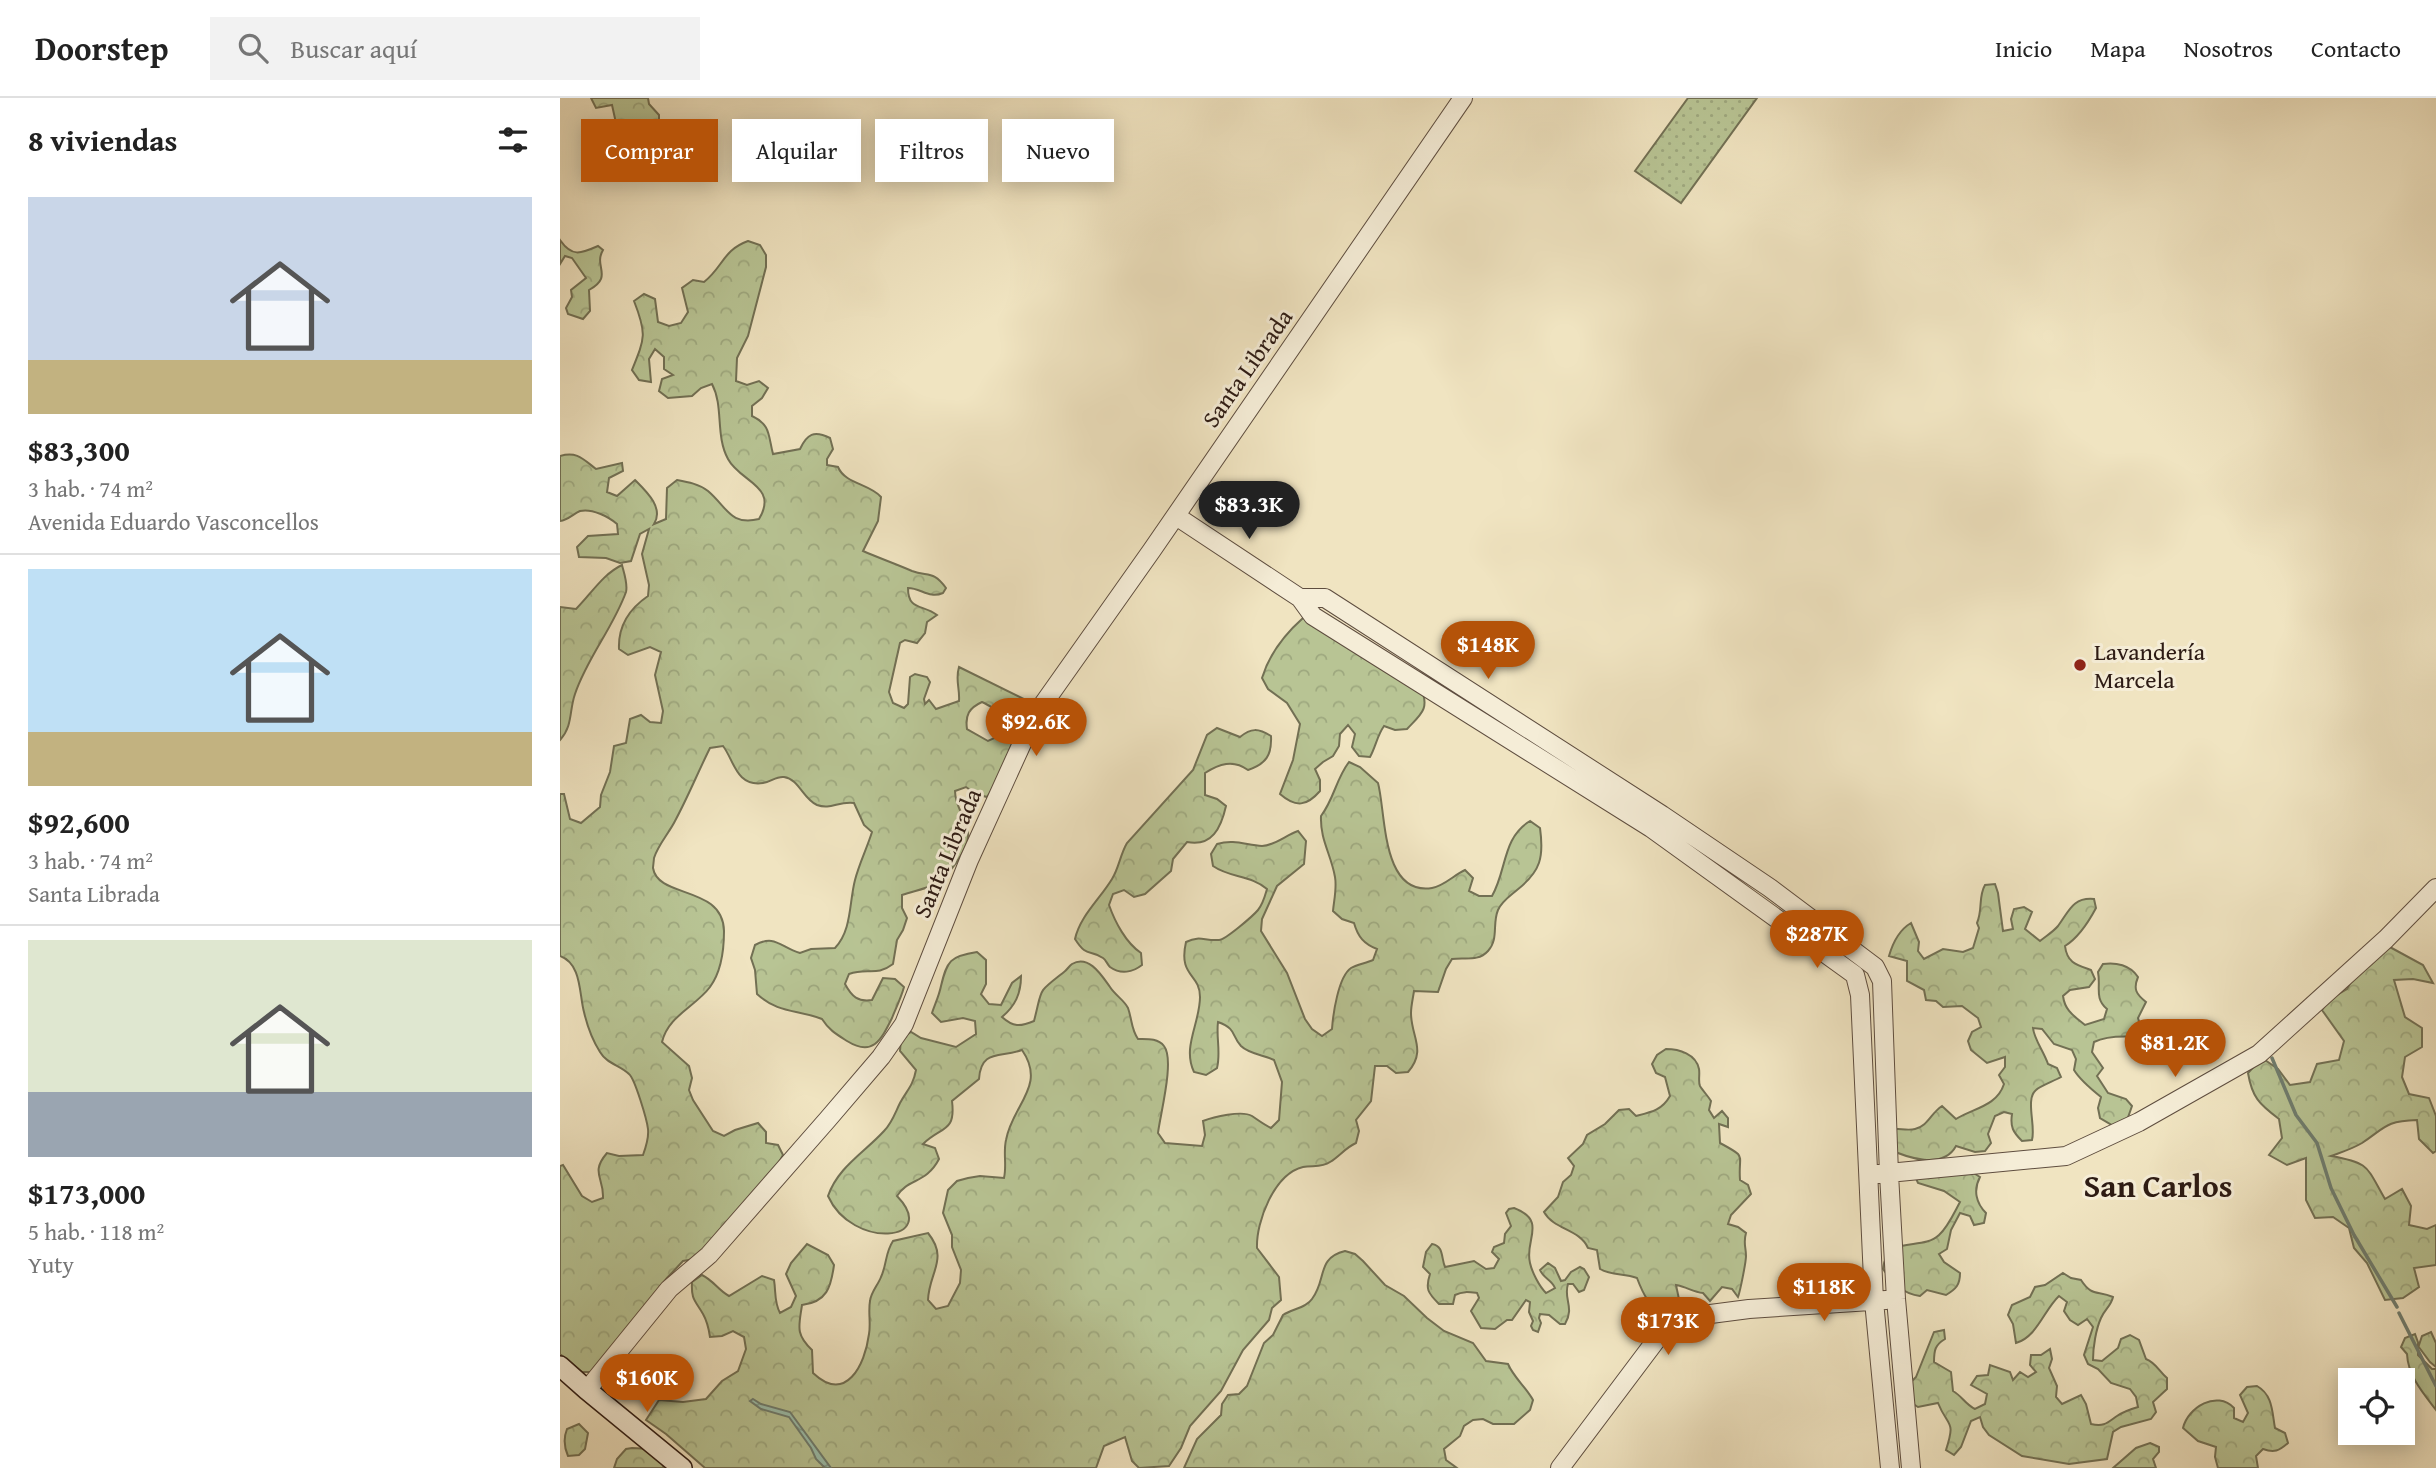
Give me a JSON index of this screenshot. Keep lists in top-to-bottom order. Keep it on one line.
{"streets":{"street":["Santa Librada"]},"districts":["San Carlos"],"places":["Lavandería Marcela"],"page":{"header":"Doorstep","search":"Buscar aquí","nav":["Inicio","Mapa","Nosotros","Contacto"],"heading":"8 viviendas","chip":["Comprar","Alquilar","Filtros","Nuevo"],"list":[{"name":"$83,300","note":"3 hab. · 74 m² · Avenida Eduardo Vasconcellos"},{"name":"$92,600","note":"3 hab. · 74 m² · Santa Librada"},{"name":"$173,000","note":"5 hab. · 118 m² · Yuty"}],"price":["$83.3K","$148K","$92.6K","$287K","$81.2K","$118K","$173K","$160K"]}}
